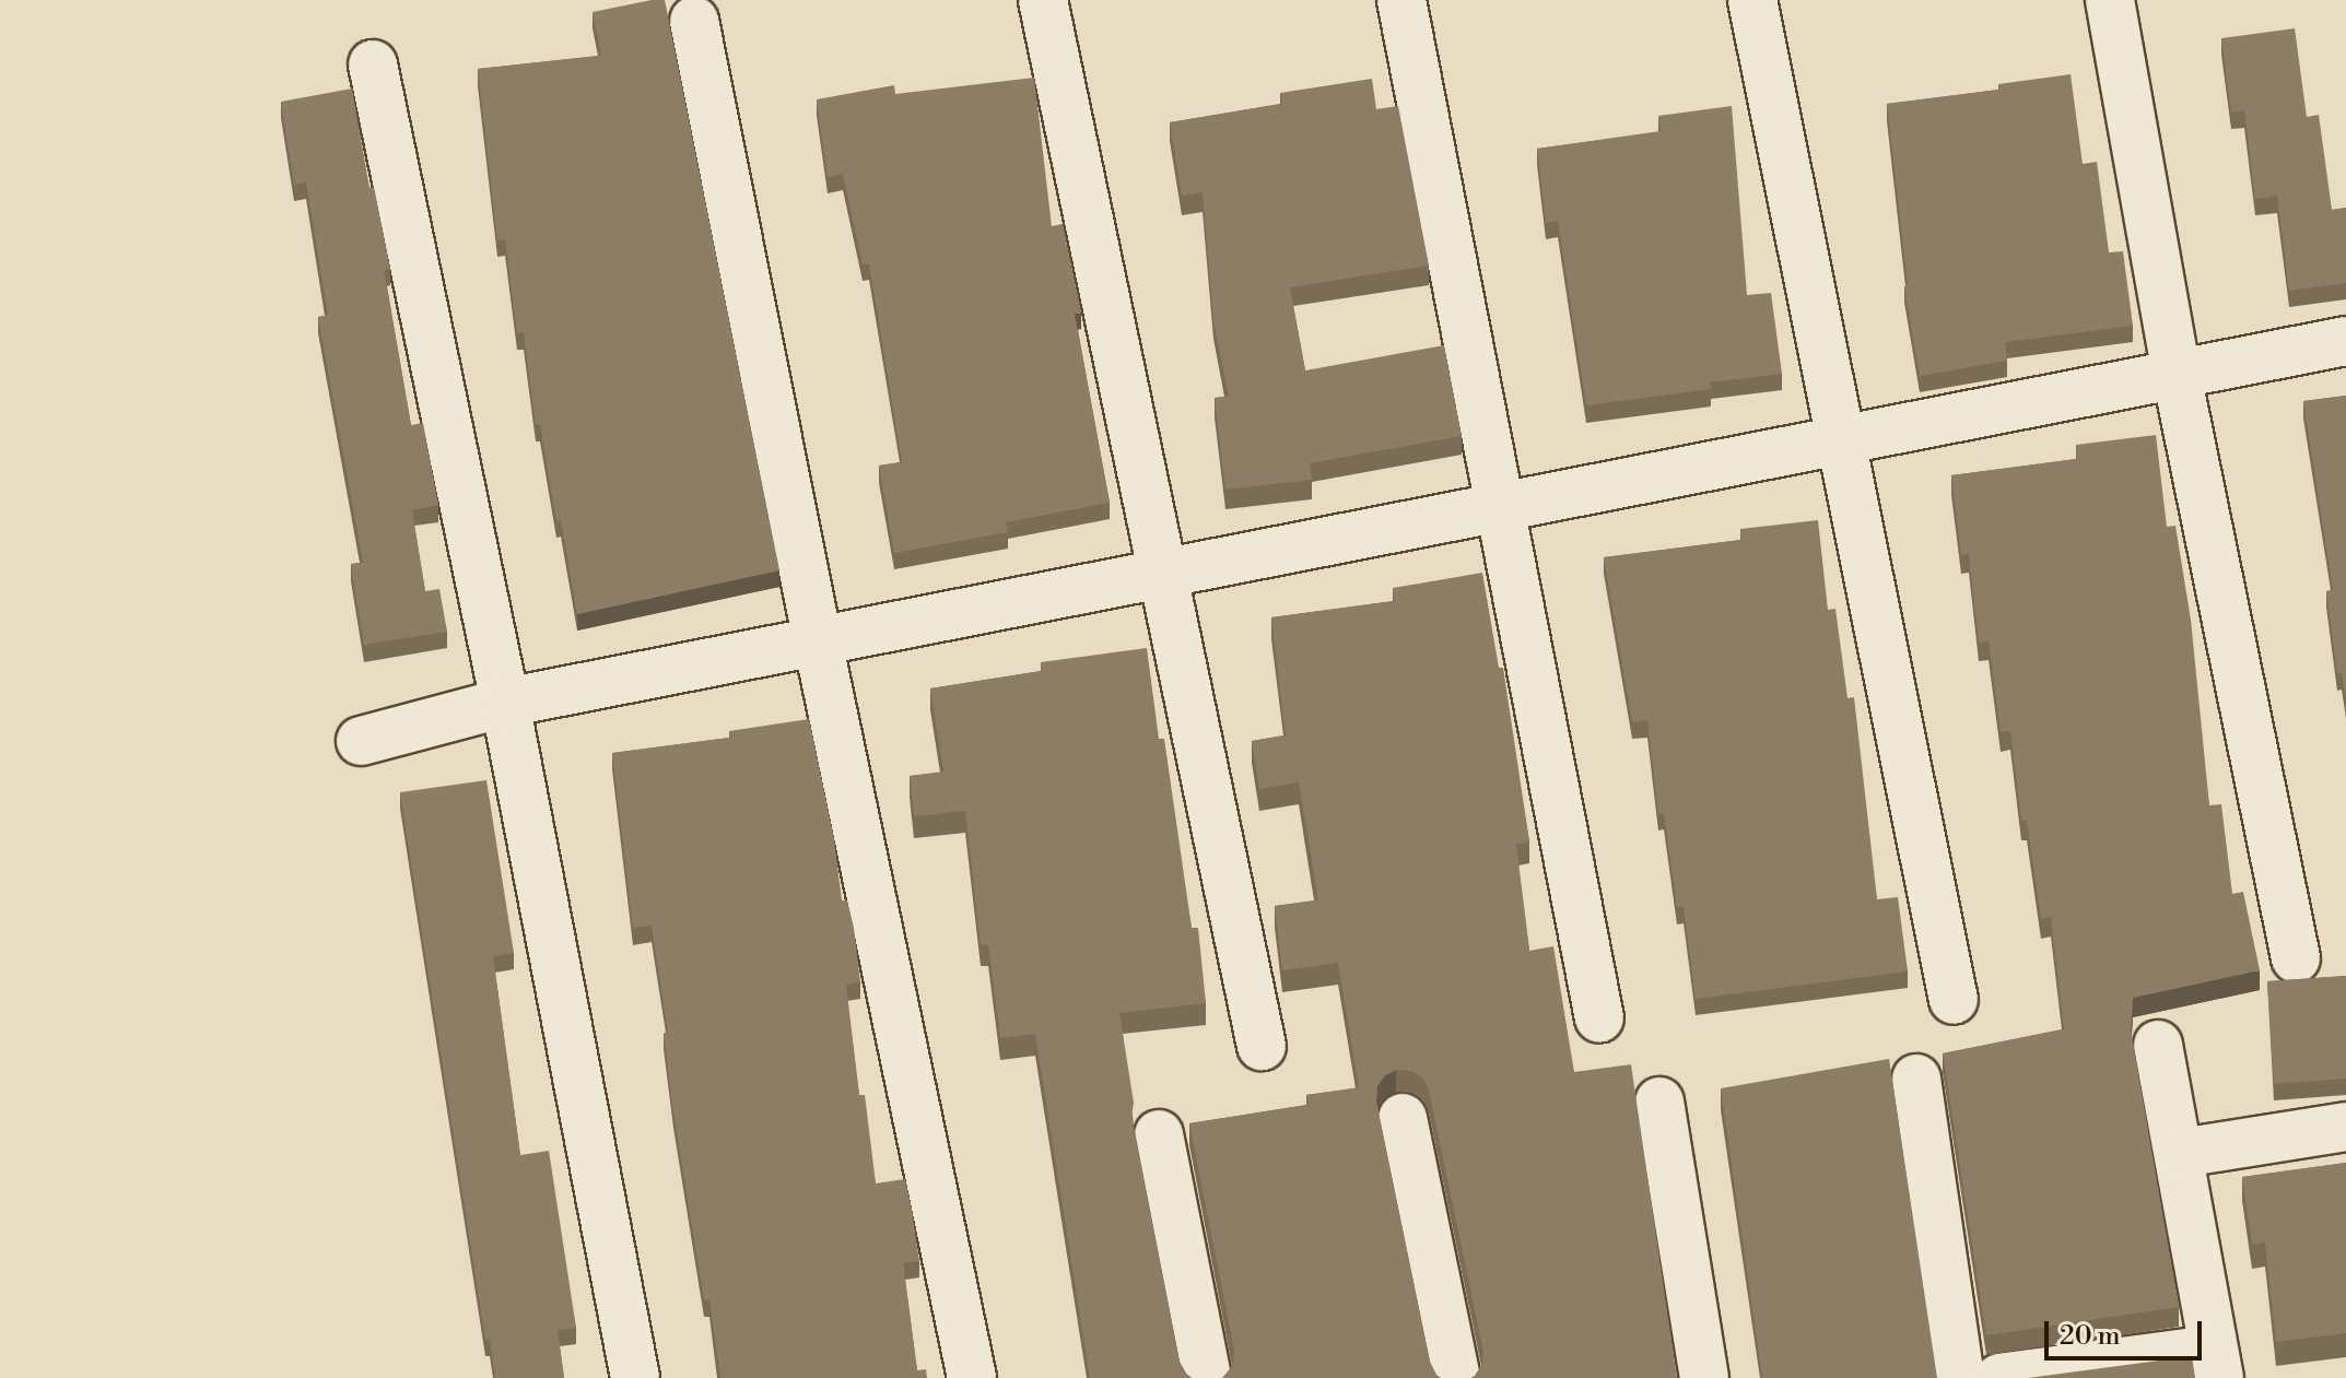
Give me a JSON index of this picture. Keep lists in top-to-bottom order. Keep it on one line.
{"scale_bar":"20 m"}
